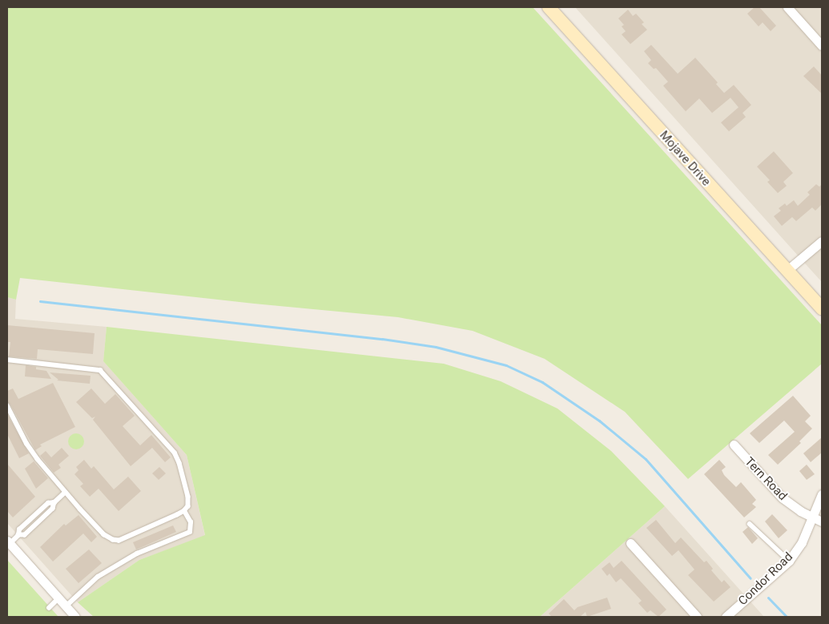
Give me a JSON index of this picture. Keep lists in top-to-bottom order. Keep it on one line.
{"streets":{"main road":["Mojave Drive"],"street":["Tern Road","Condor Road"]},"crossings":[["Tern Road","Condor Road"]]}
